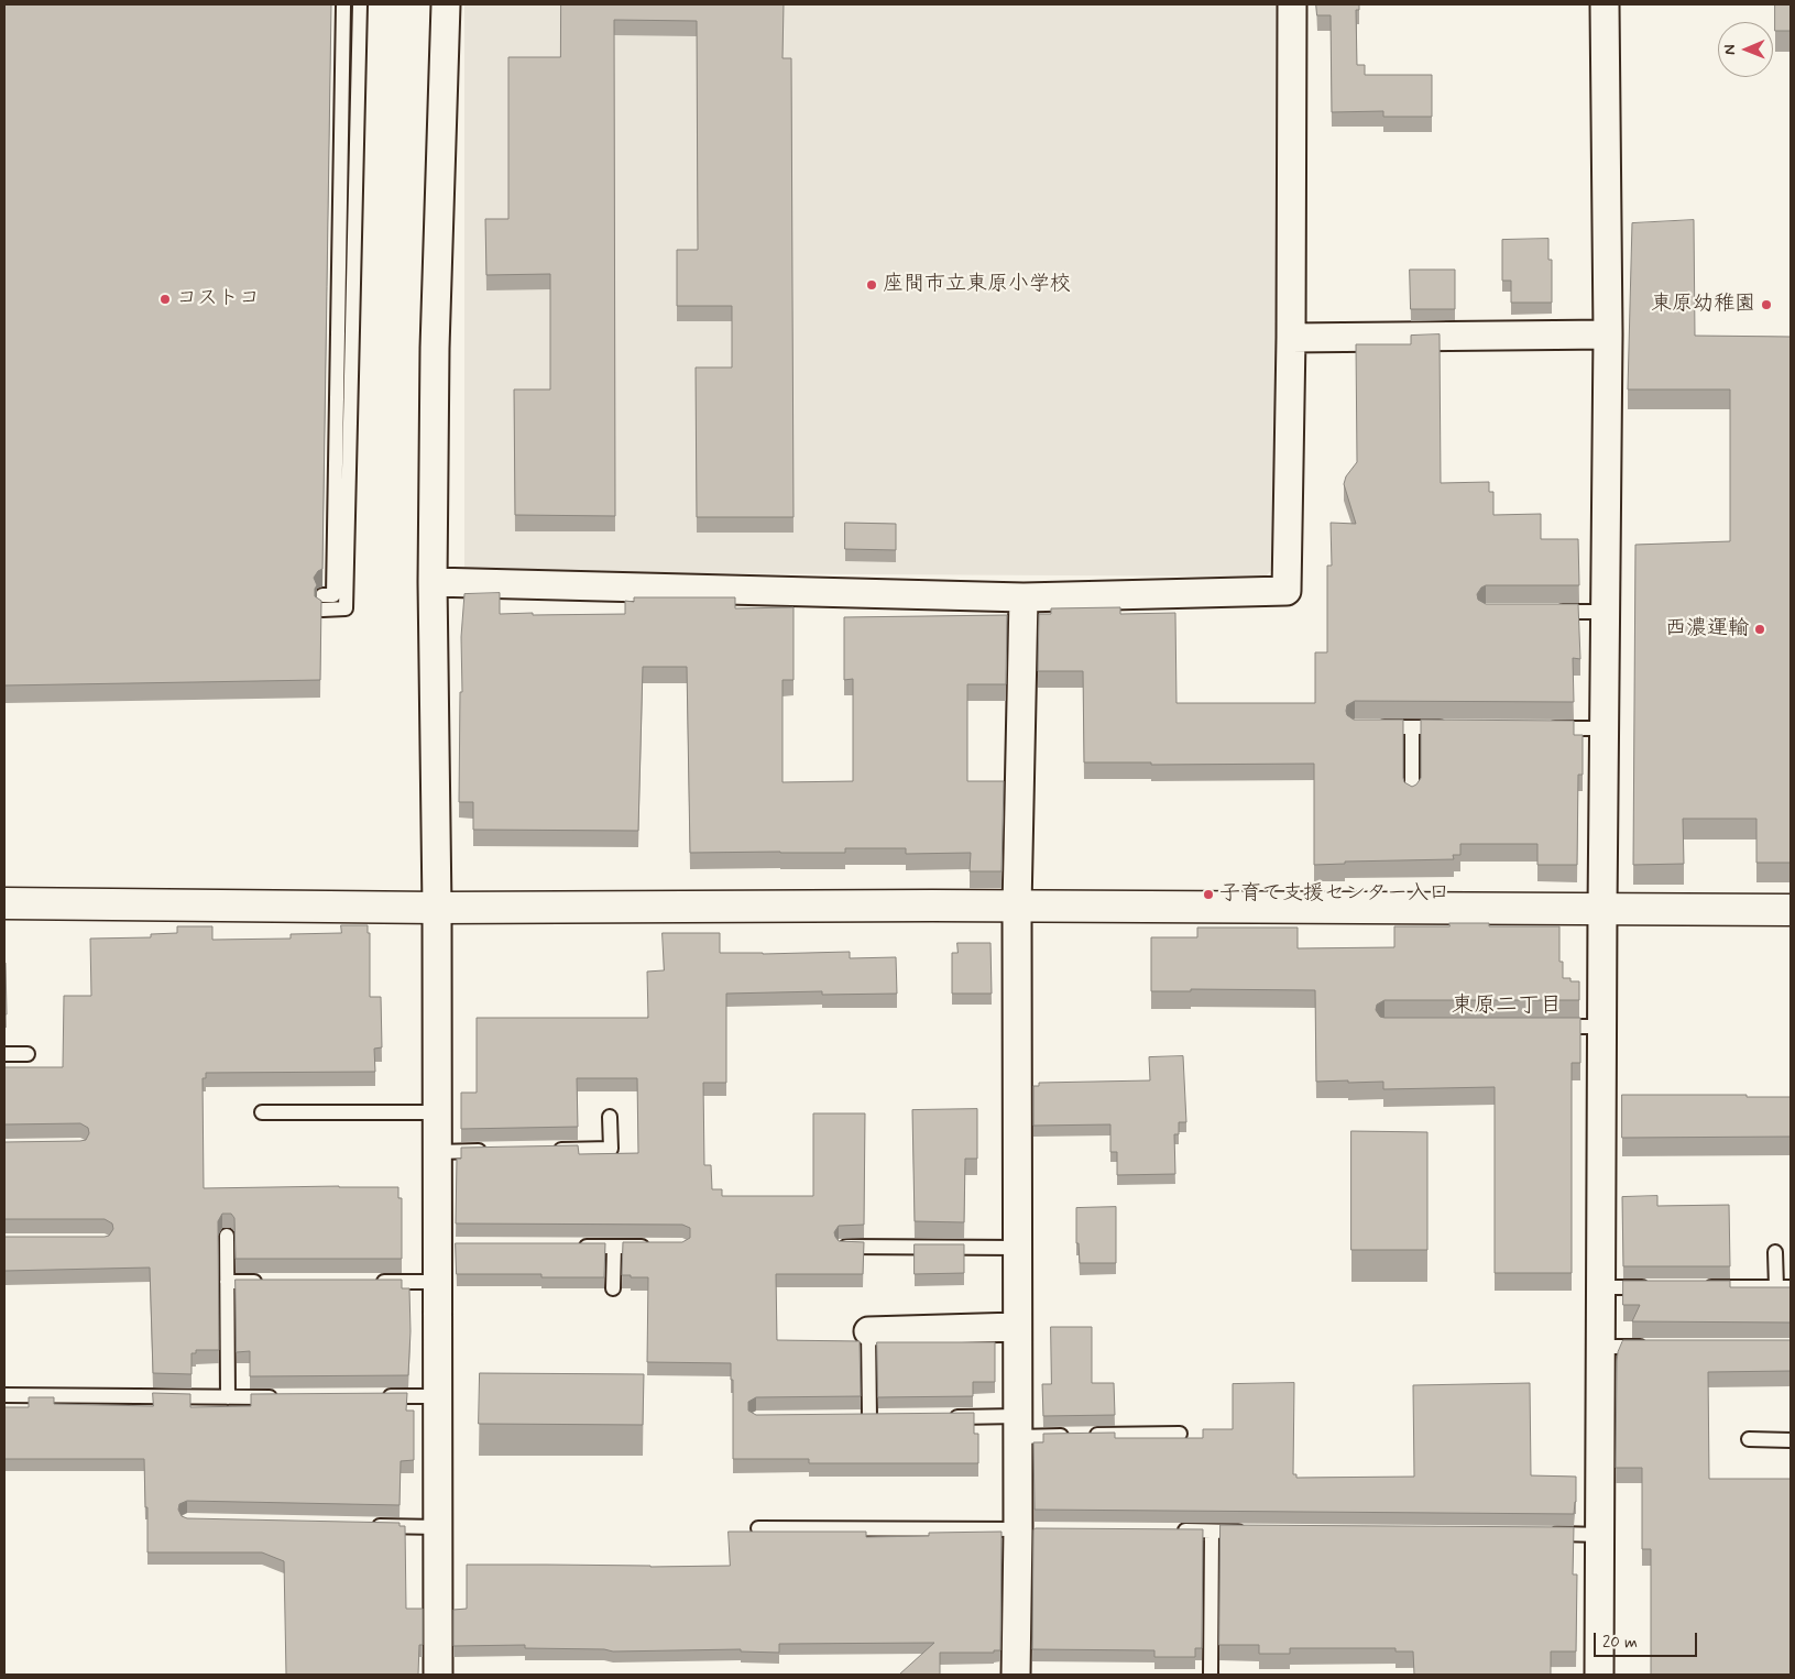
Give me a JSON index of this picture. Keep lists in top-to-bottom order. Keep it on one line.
{"districts":["東原二丁目"],"places":["座間市立東原小学校","コストコ","東原幼稚園","西濃運輸","子育て支援センター入口"],"scale_bar":"20 m","north":"left"}
